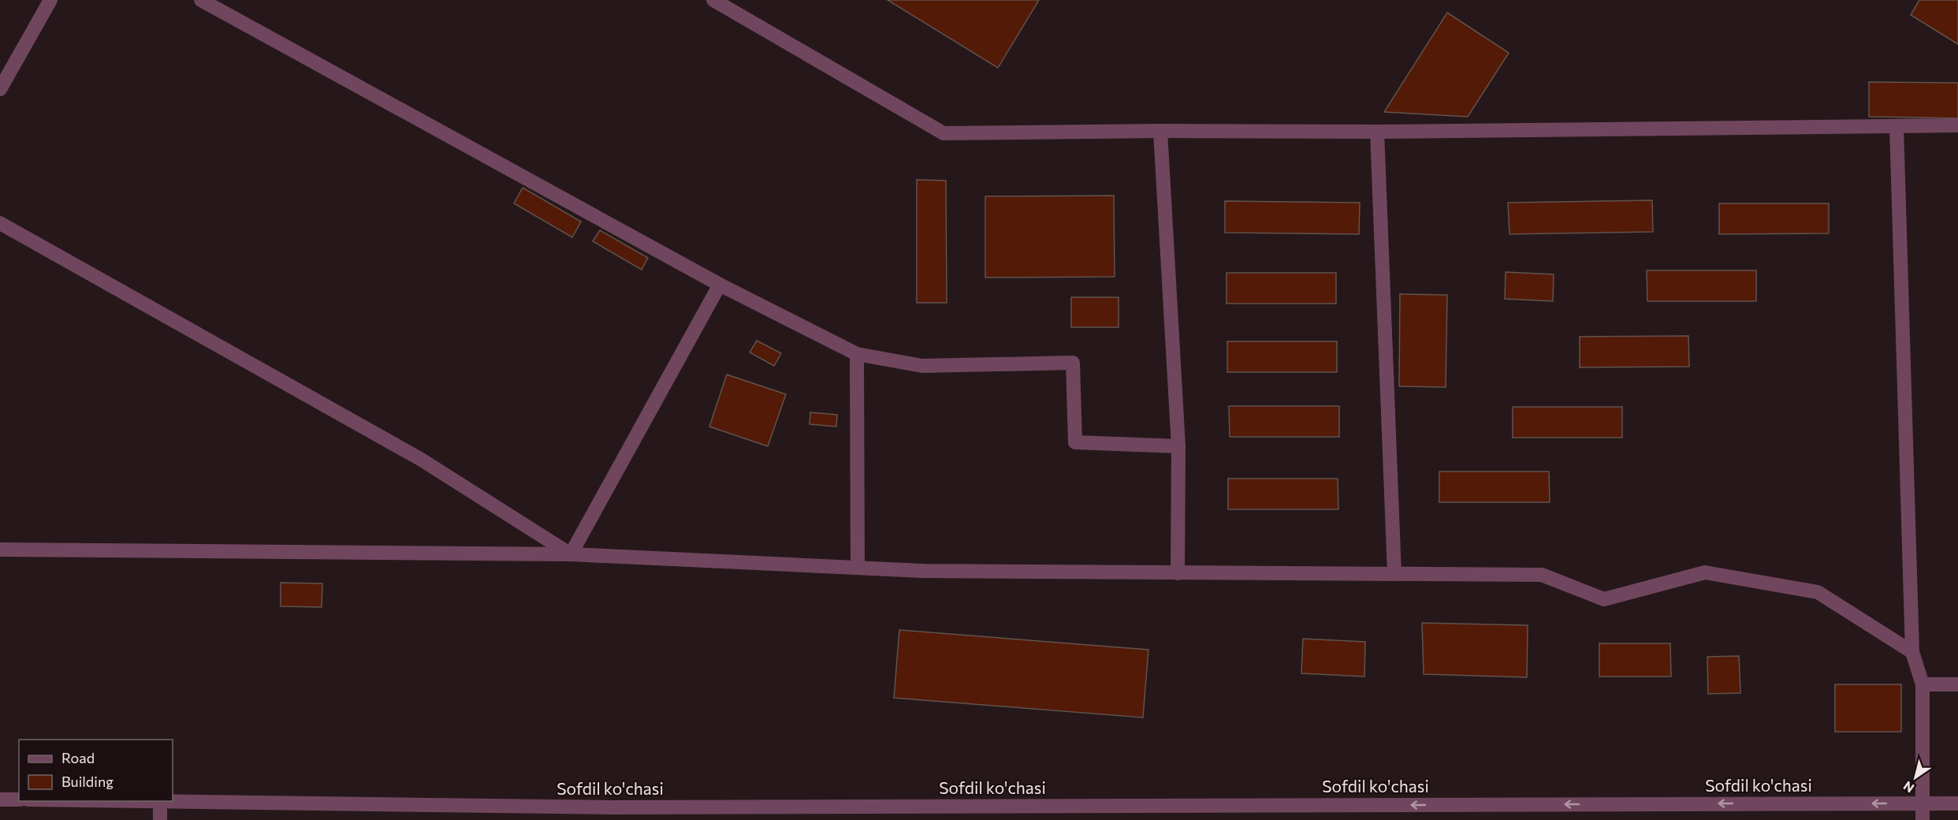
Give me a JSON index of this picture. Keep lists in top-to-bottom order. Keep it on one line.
{"streets":{"street":["Sofdil ko'chasi"]},"one_way":["Sofdil ko'chasi"],"legend":["Road","Building"],"north":"bottom left"}
